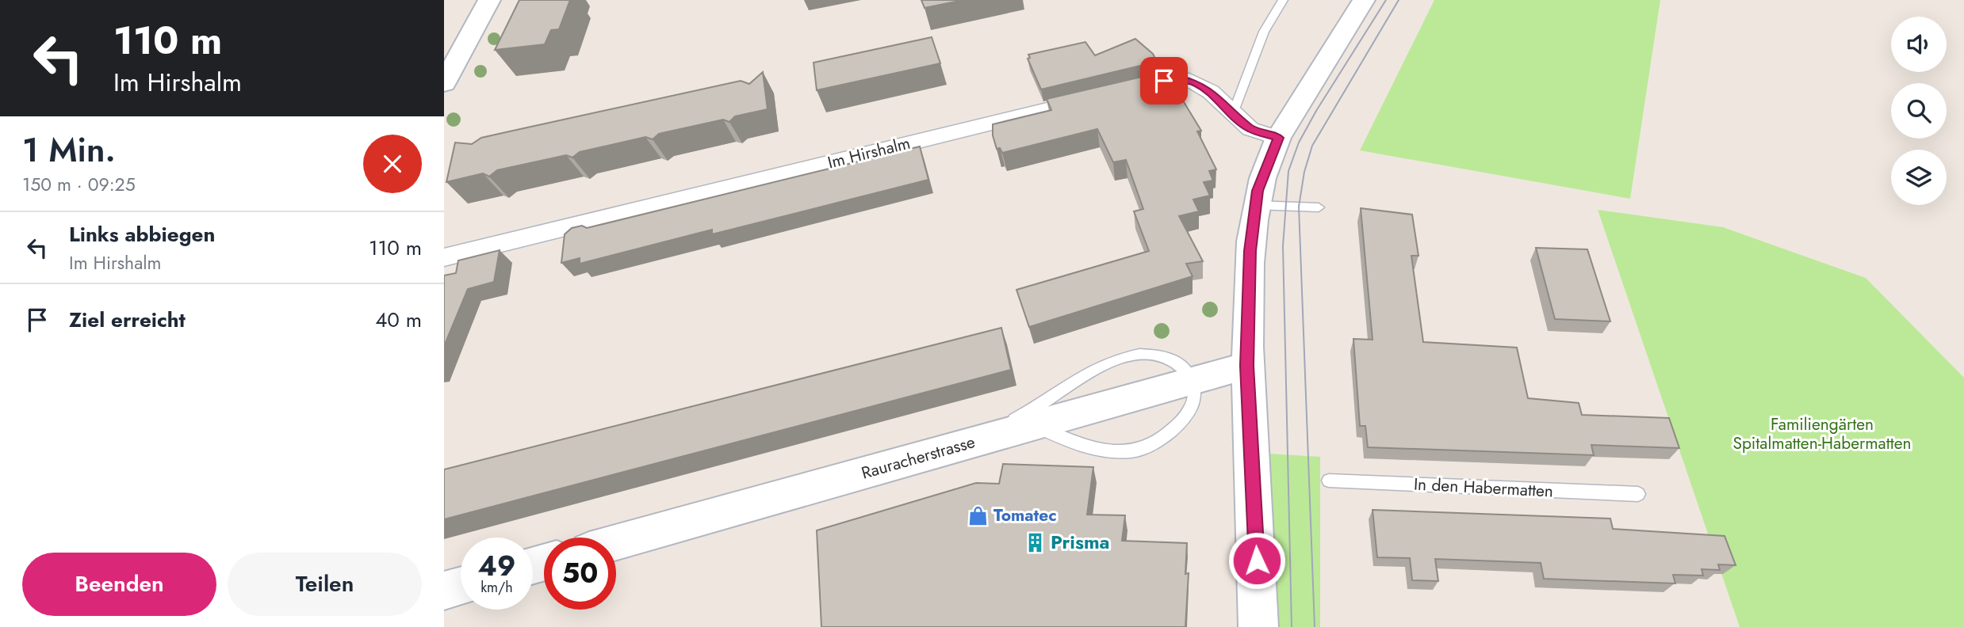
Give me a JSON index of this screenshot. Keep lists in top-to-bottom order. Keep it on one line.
{"streets":{"main road":["Rauracherstrasse"],"street":["Im Hirshalm"],"lane":["In den Habermatten"]},"parks":["Familiengärten Spitalmatten-Habermatten"],"places":{"shop":["Tomatec"],"building":["Prisma"]},"page":{"turn":["110 m","Im Hirshalm"],"heading":["1 Min.","150 m · 09:25"],"list":[{"name":"Links abbiegen","note":"Im Hirshalm","value":"110 m"},{"name":"Ziel erreicht","value":"40 m"}],"speed":"49 km/h","limit":"50","buttons":["Beenden","Teilen"]}}
